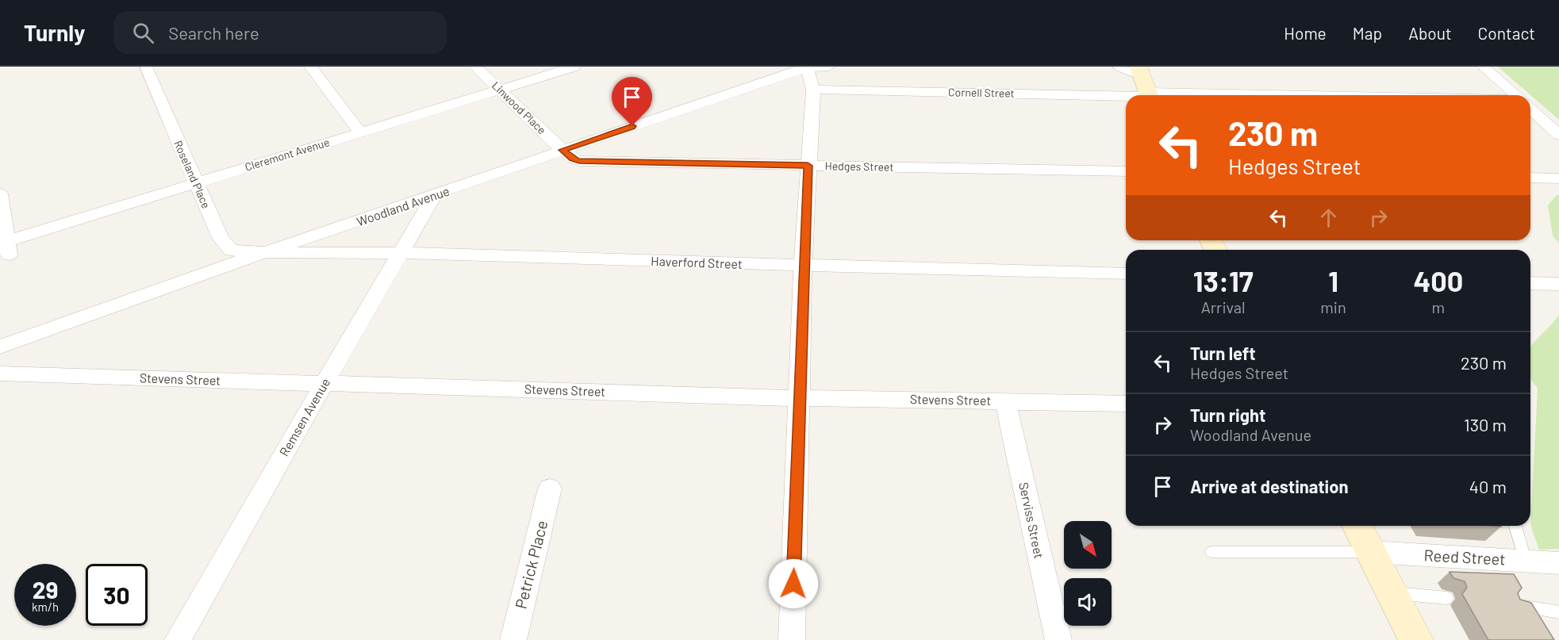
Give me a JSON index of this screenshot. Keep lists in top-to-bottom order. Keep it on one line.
{"streets":{"street":["Cornell Street","Linwood Place","Cleremont Avenue","Hedges Street","Roseland Place","Woodland Avenue","Haverford Street","Stevens Street","Remsen Avenue","Serviss Street","Reed Street","Petrick Place"]},"crossings":[["Linwood Place","Cleremont Avenue"],["Linwood Place","Hedges Street"],["Linwood Place","Woodland Avenue"],["Cleremont Avenue","Roseland Place"],["Hedges Street","Woodland Avenue"],["Roseland Place","Woodland Avenue"],["Roseland Place","Haverford Street"],["Woodland Avenue","Haverford Street"],["Woodland Avenue","Remsen Avenue"],["Haverford Street","Remsen Avenue"],["Stevens Street","Remsen Avenue"],["Stevens Street","Serviss Street"]],"north":"bottom right","page":{"header":"Turnly","search":"Search here","nav":["Home","Map","About","Contact"],"turn":["230 m","Hedges Street"],"eta":["13:17","Arrival","1","min","400","m"],"list":[{"name":"Turn left","note":"Hedges Street","value":"230 m"},{"name":"Turn right","note":"Woodland Avenue","value":"130 m"},{"name":"Arrive at destination","value":"40 m"}],"speed":"29 km/h","limit":"30"}}
